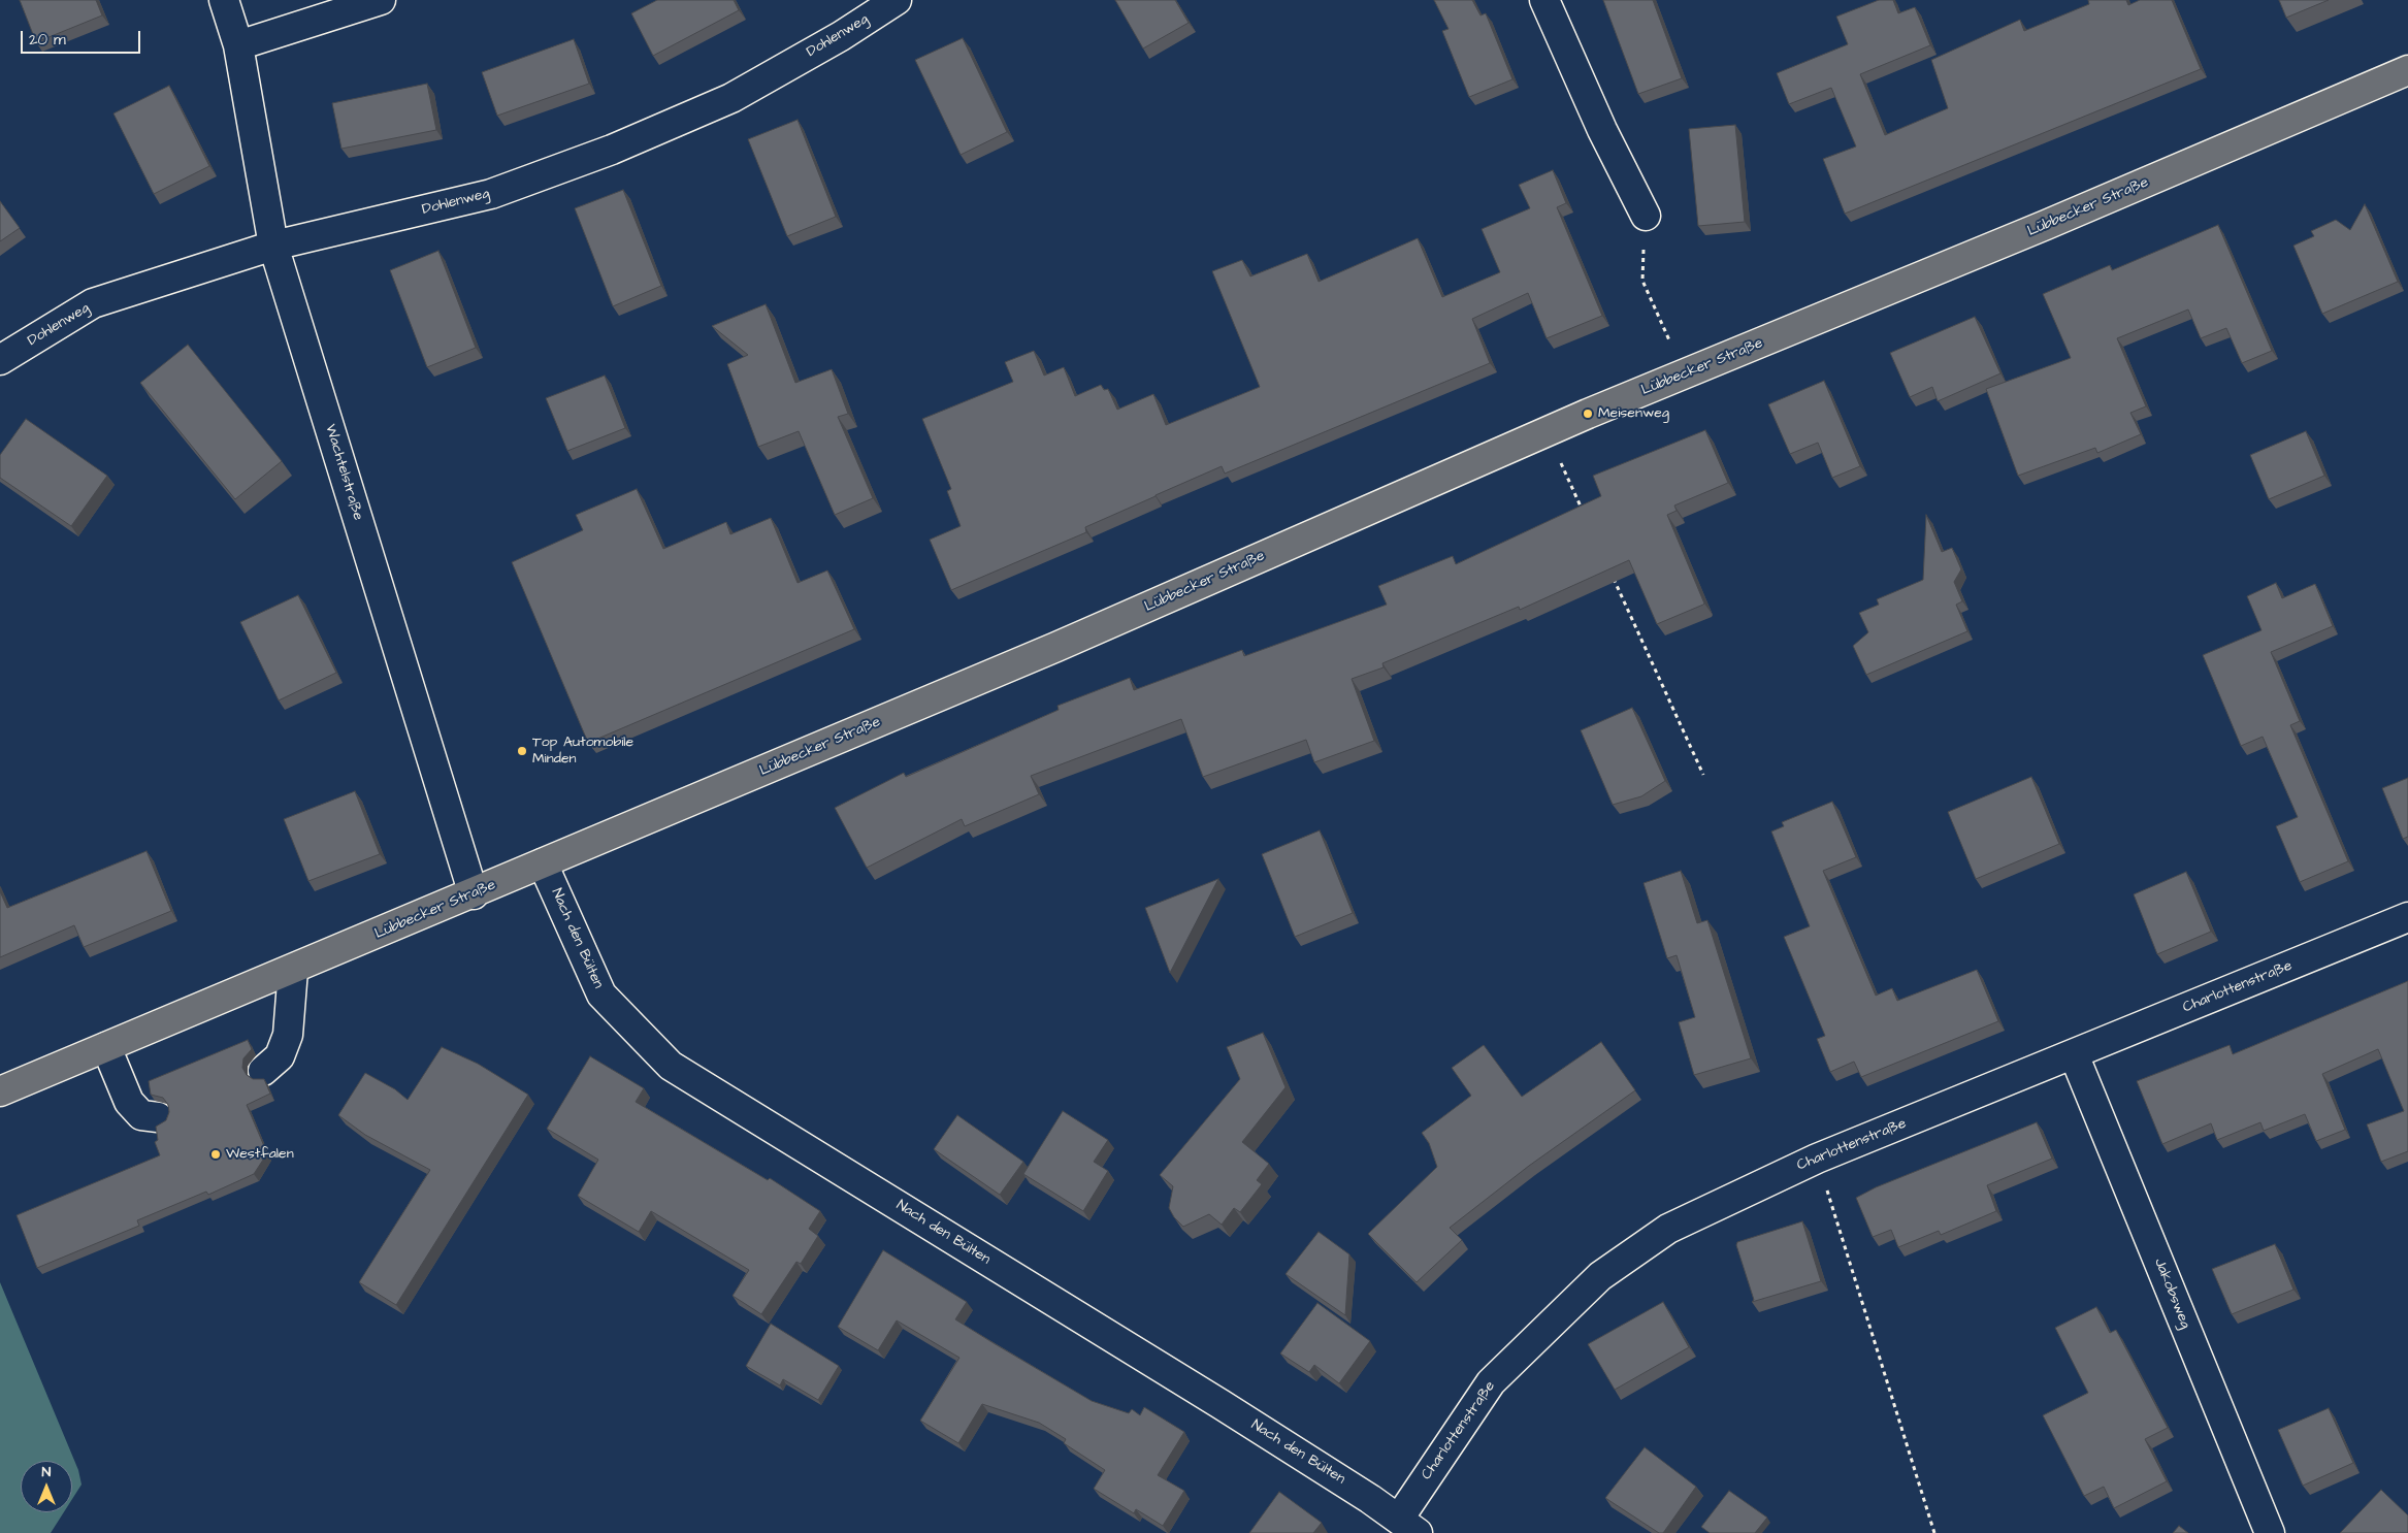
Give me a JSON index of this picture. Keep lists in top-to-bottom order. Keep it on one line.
{"streets":{"main road":["Lübbecker Straße"],"street":["Dohlenweg","Wachtelstraße","Nach den Bülten","Charlottenstraße","Jakobsweg"]},"crossings":[["Dohlenweg","Wachtelstraße"],["Lübbecker Straße","Wachtelstraße"],["Lübbecker Straße","Nach den Bülten"],["Nach den Bülten","Charlottenstraße"],["Charlottenstraße","Jakobsweg"]],"places":["Meisenweg","Top Automobile Minden","Westfalen"],"scale_bar":"20 m","north":"top"}
